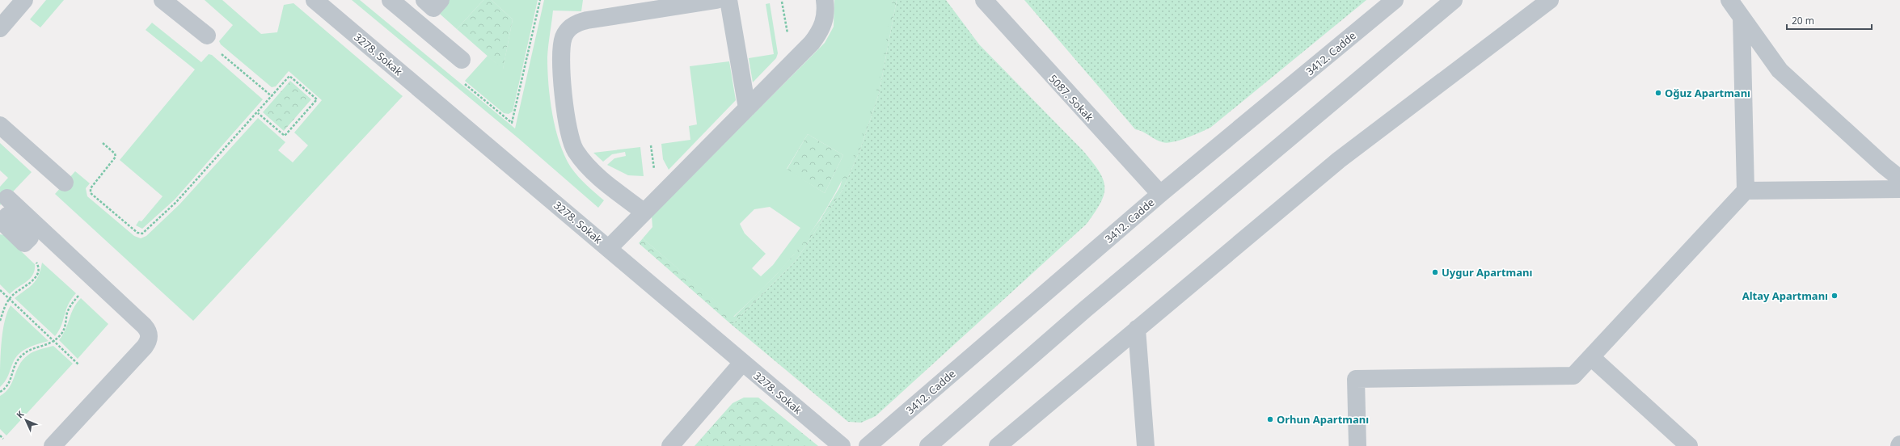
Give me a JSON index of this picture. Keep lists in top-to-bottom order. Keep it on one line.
{"streets":{"street":["3412. Cadde","3278. Sokak","5087. Sokak"]},"crossings":[["3412. Cadde","5087. Sokak"]],"places":["Oğuz Apartmanı","Uygur Apartmanı","Altay Apartmanı","Orhun Apartmanı"],"scale_bar":"20 m","north":"top left"}
